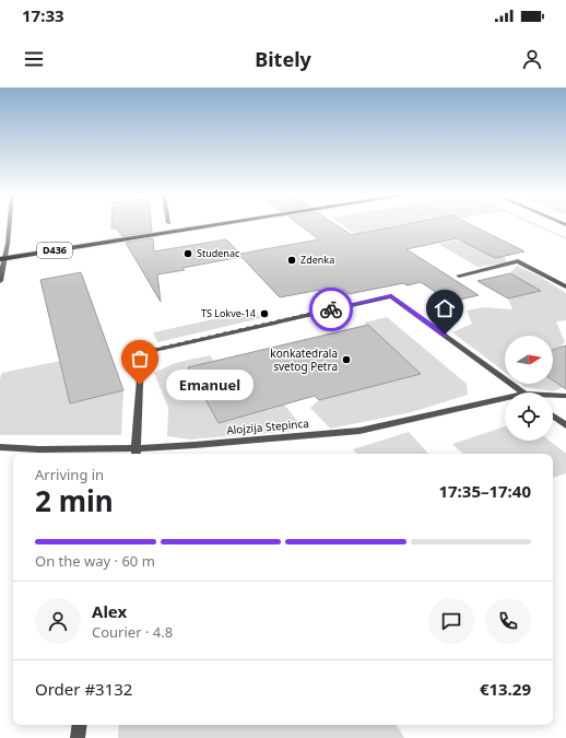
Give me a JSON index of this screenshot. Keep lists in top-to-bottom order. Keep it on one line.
{"streets":{"main road":["D436"],"street":["Alojzija Stepinca"]},"places":["Studenac","Zdenka","TS Lokve-14","konkatedrala svetog Petra","Emanuel"],"north":"right","page":{"status":"17:33","header":"Bitely","bubble":"Emanuel","heading":["2 min","Arriving in","17:35–17:40"],"panel":["Alex","Courier · 4.8","Order #3132","€13.29"],"bar":"On the way · 60 m"}}
